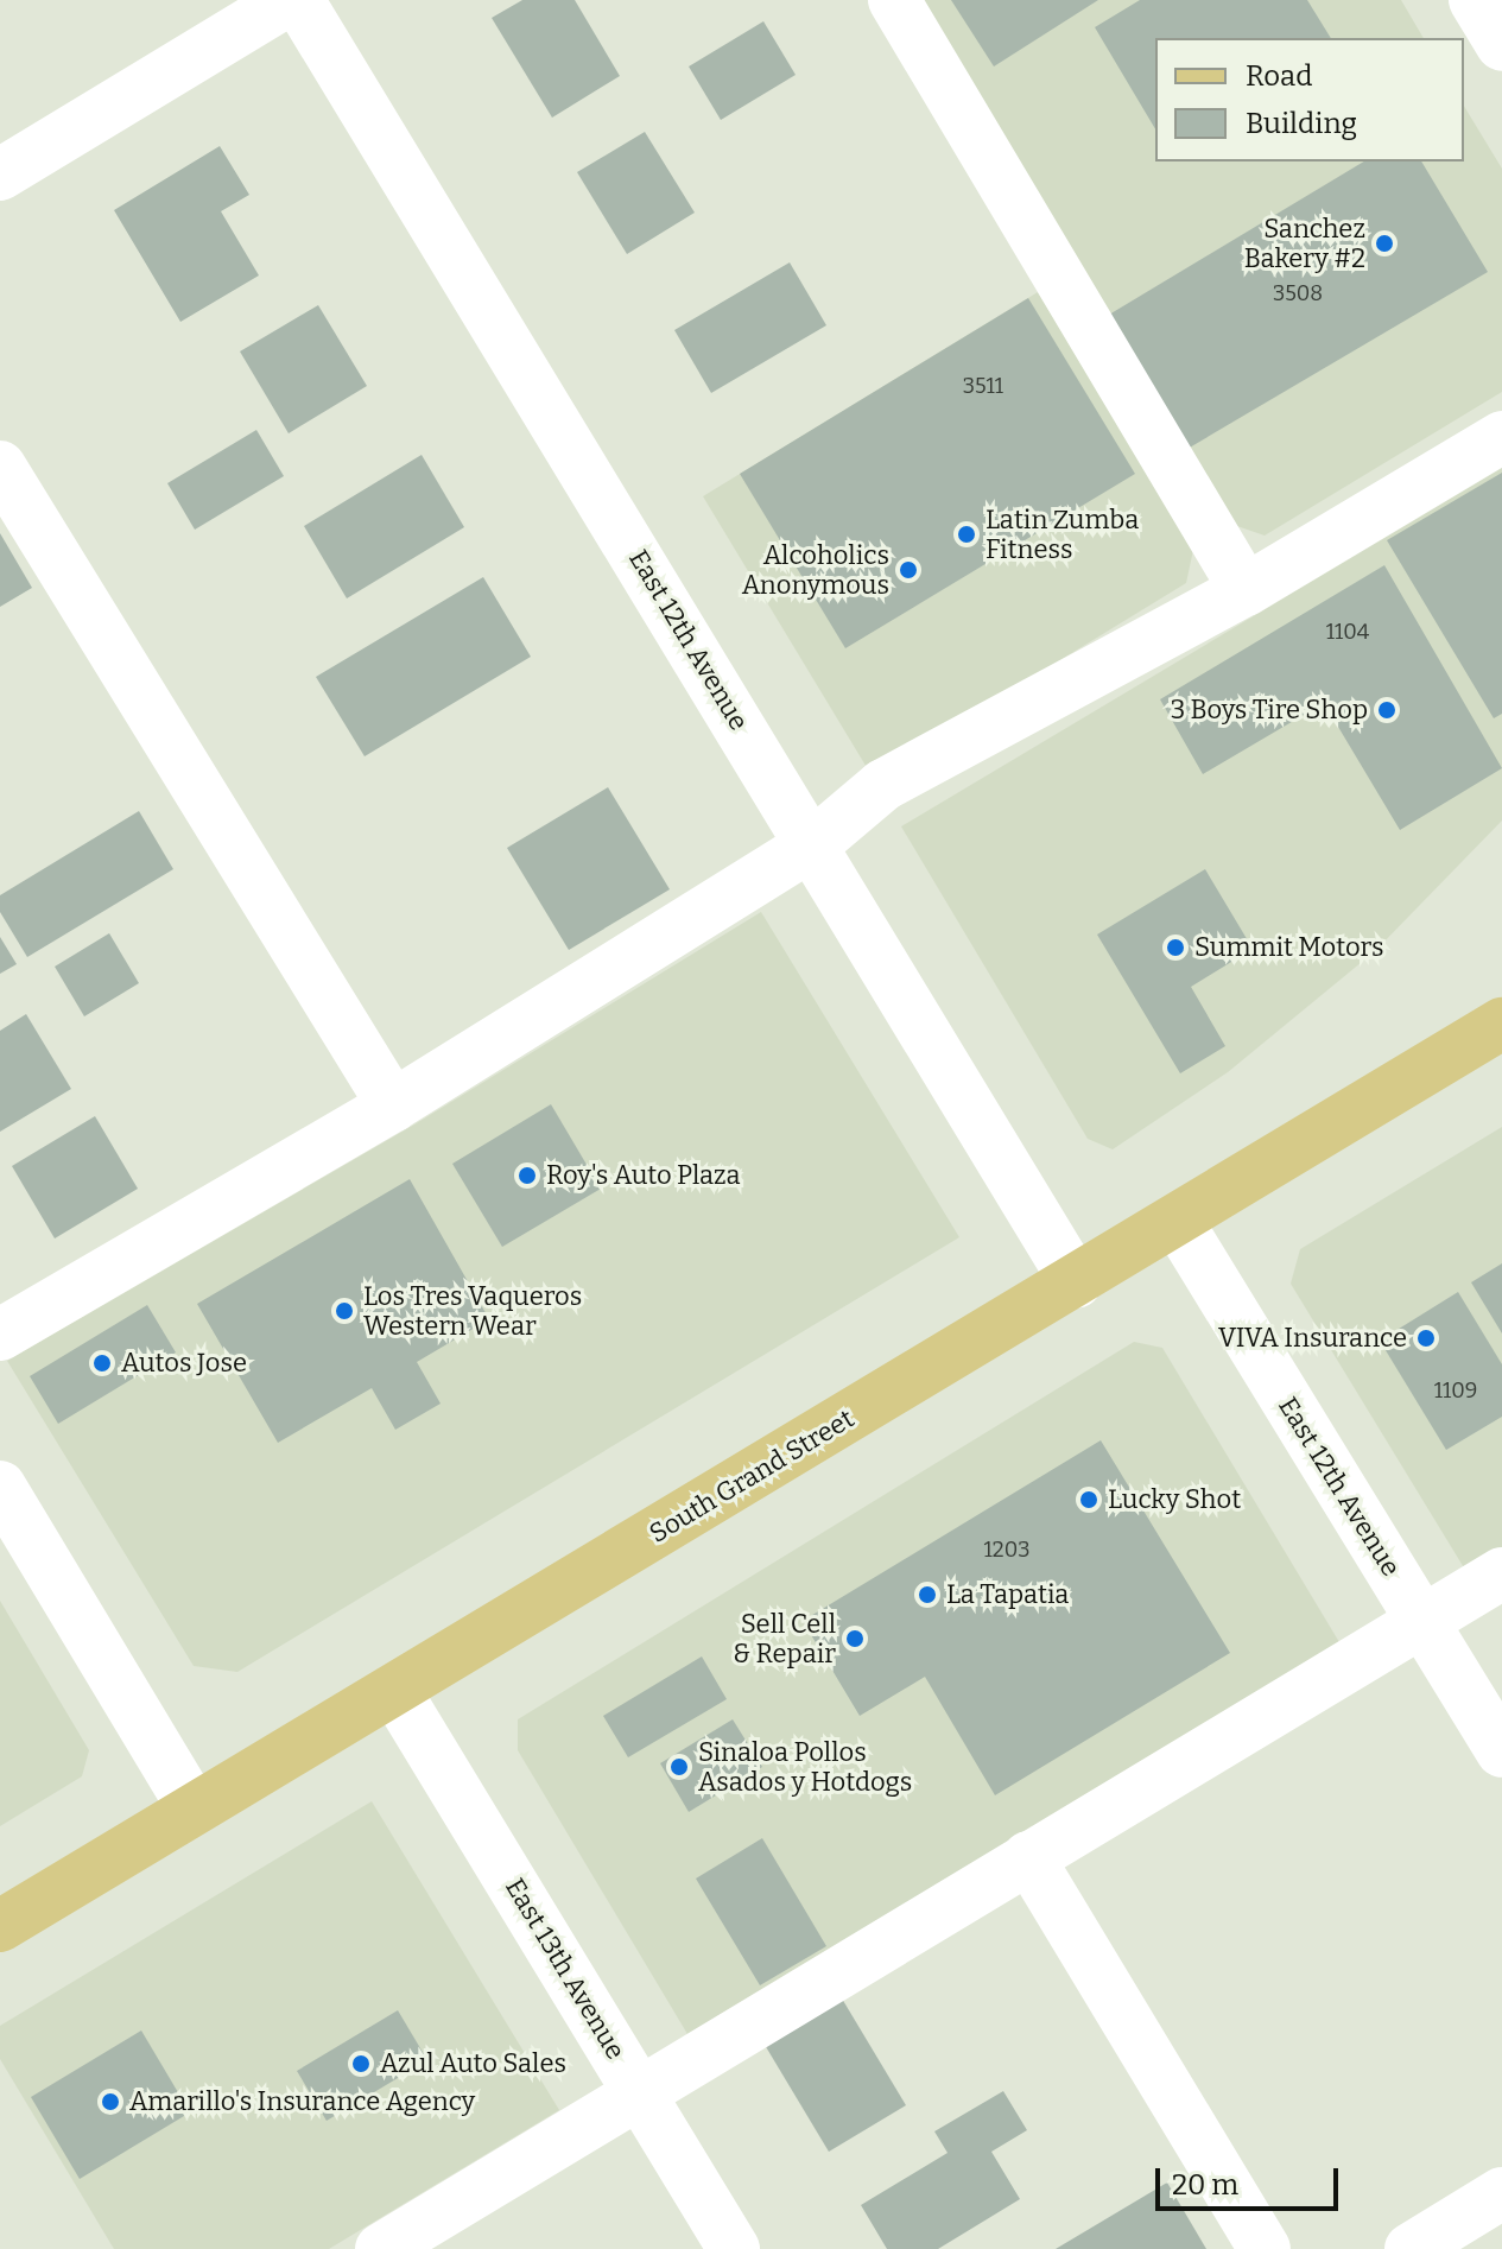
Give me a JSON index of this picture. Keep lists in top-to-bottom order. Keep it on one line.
{"streets":{"main road":["South Grand Street"],"street":["East 12th Avenue","East 13th Avenue"]},"crossings":[["East 12th Avenue","South Grand Street"],["South Grand Street","East 13th Avenue"]],"places":["Sanchez Bakery #2","Latin Zumba Fitness","Alcoholics Anonymous","3 Boys Tire Shop","Summit Motors","Roy's Auto Plaza","Los Tres Vaqueros Western Wear","VIVA Insurance","Autos Jose","Lucky Shot","La Tapatia","Sell Cell & Repair","Sinaloa Pollos Asados y Hotdogs","Azul Auto Sales","Amarillo's Insurance Agency"],"house_numbers":["3508","3511","1104","1109","1203"],"legend":["Road","Building"],"scale_bar":"20 m"}
